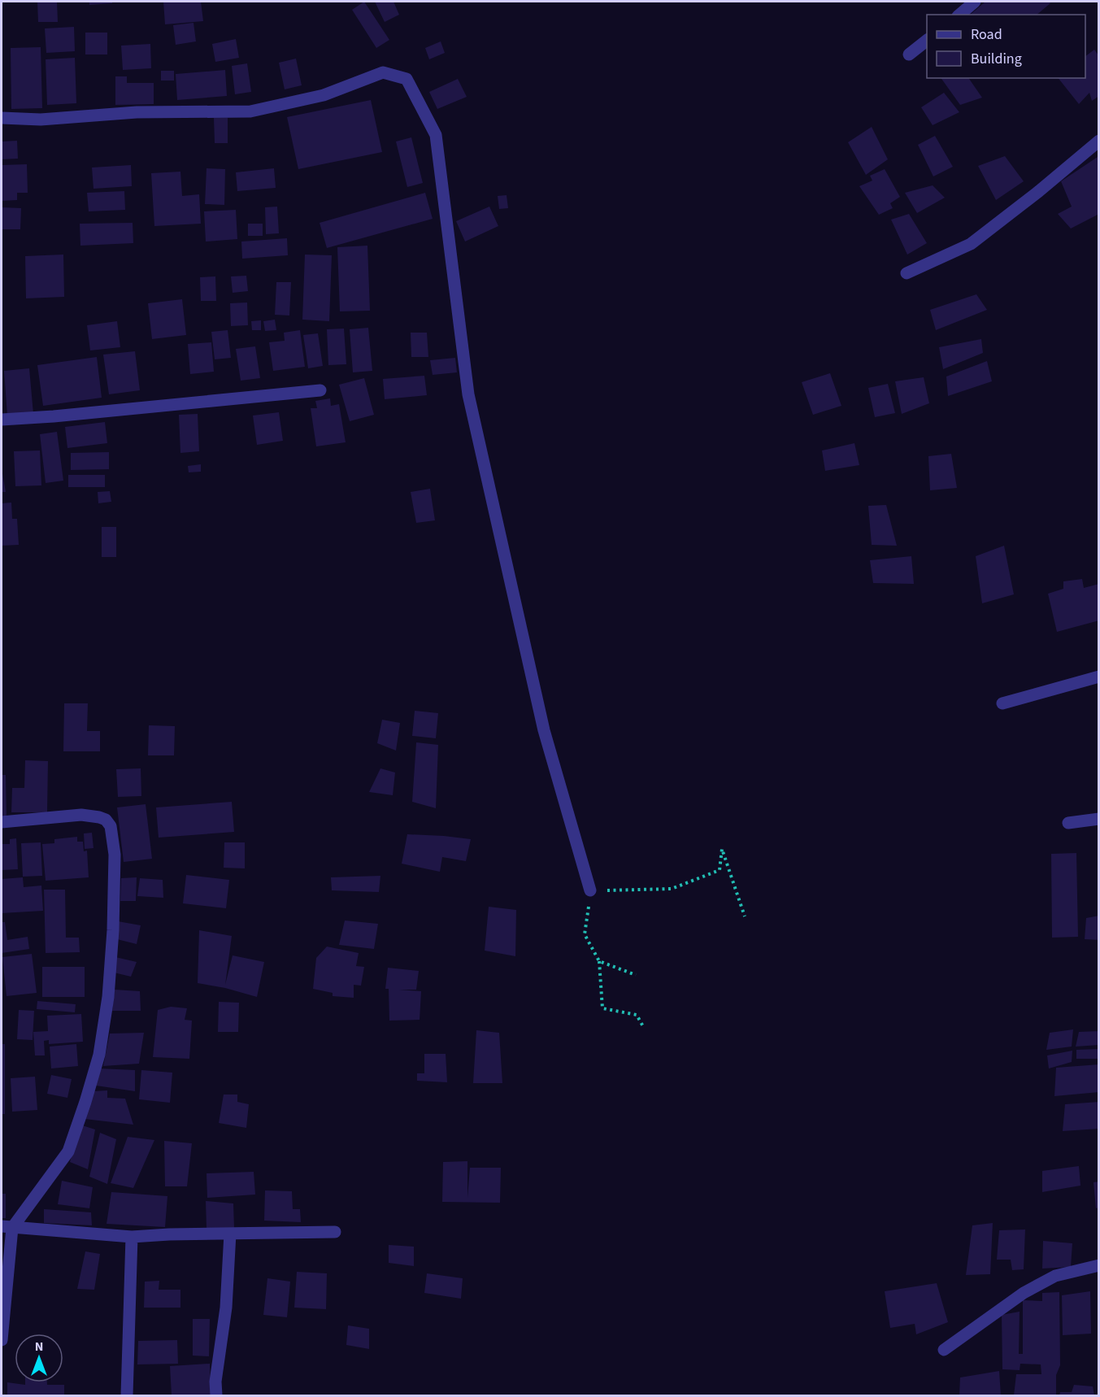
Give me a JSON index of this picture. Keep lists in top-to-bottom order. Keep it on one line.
{"legend":["Road","Building"],"north":"top"}
